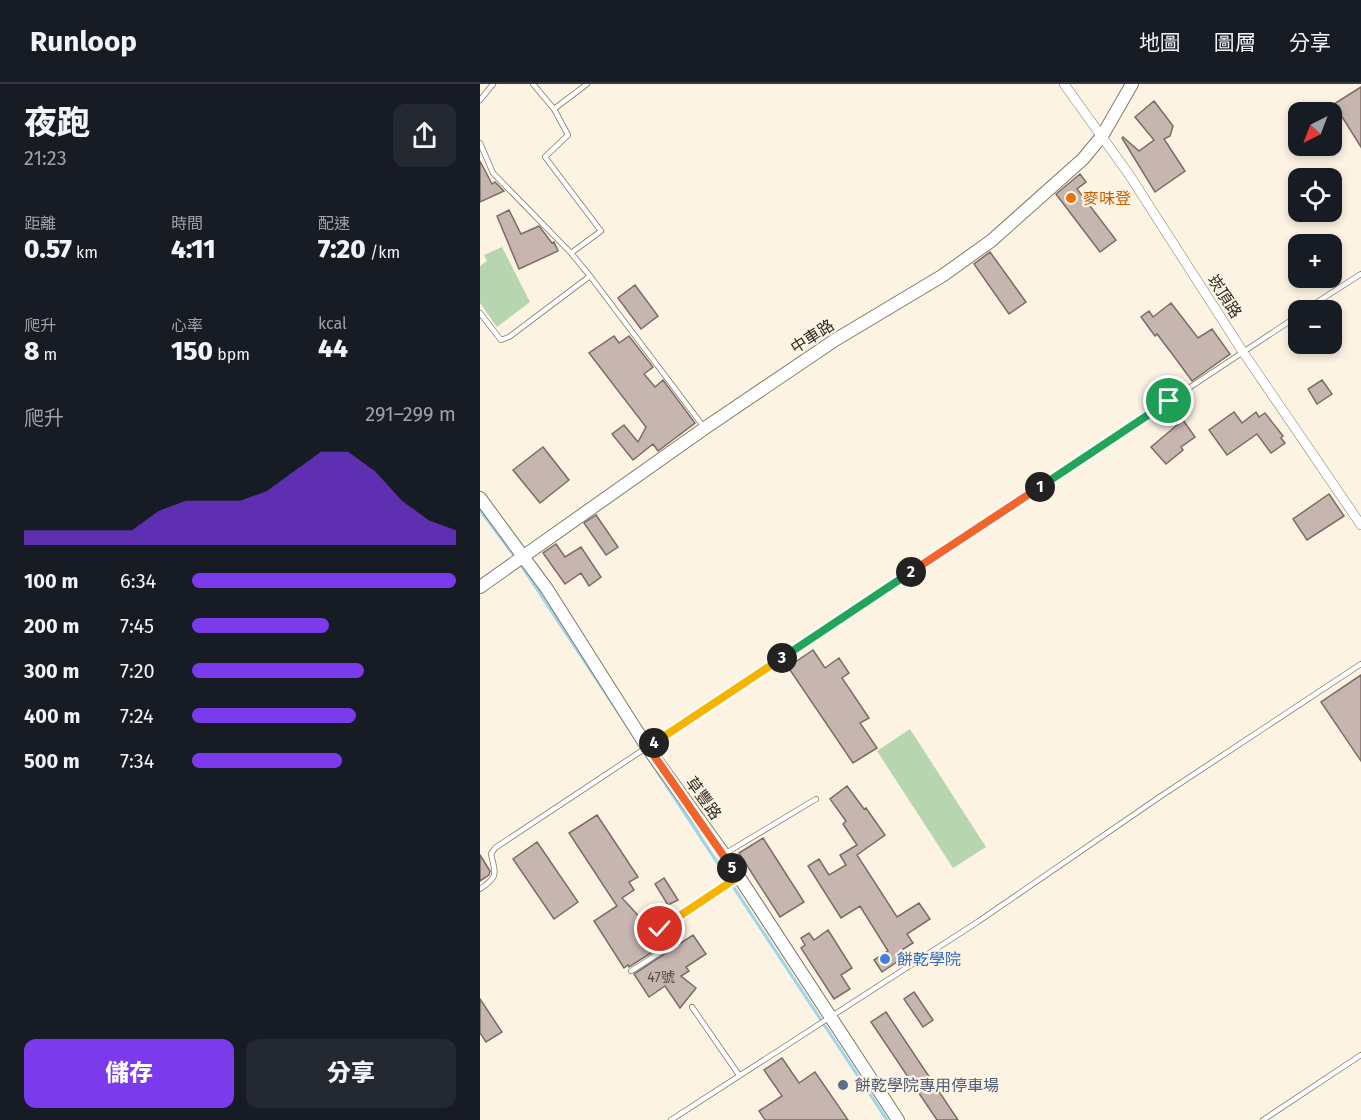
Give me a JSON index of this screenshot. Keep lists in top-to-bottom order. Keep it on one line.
{"streets":{"street":["崁頂路","中車路","草豐路"]},"crossings":[["崁頂路","中車路"],["中車路","草豐路"]],"places":["麥味登","餅乾學院","餅乾學院專用停車場"],"house_numbers":["47號"],"north":"bottom left","page":{"header":"Runloop","nav":["地圖","圖層","分享"],"heading":["夜跑","21:23"],"map_buttons":["+","−"],"stats":[["距離","0.57 km"],["時間","4:11"],["配速","7:20 /km"],["爬升","8 m"],["心率","150 bpm"],["kcal","44"]],"chart":["爬升","291–299 m"],"pins":["1","2","3","4","5"],"list":[{"name":"100 m","note":"6:34"},{"name":"200 m","note":"7:45"},{"name":"300 m","note":"7:20"},{"name":"400 m","note":"7:24"},{"name":"500 m","note":"7:34"}],"buttons":["儲存","分享"]}}
